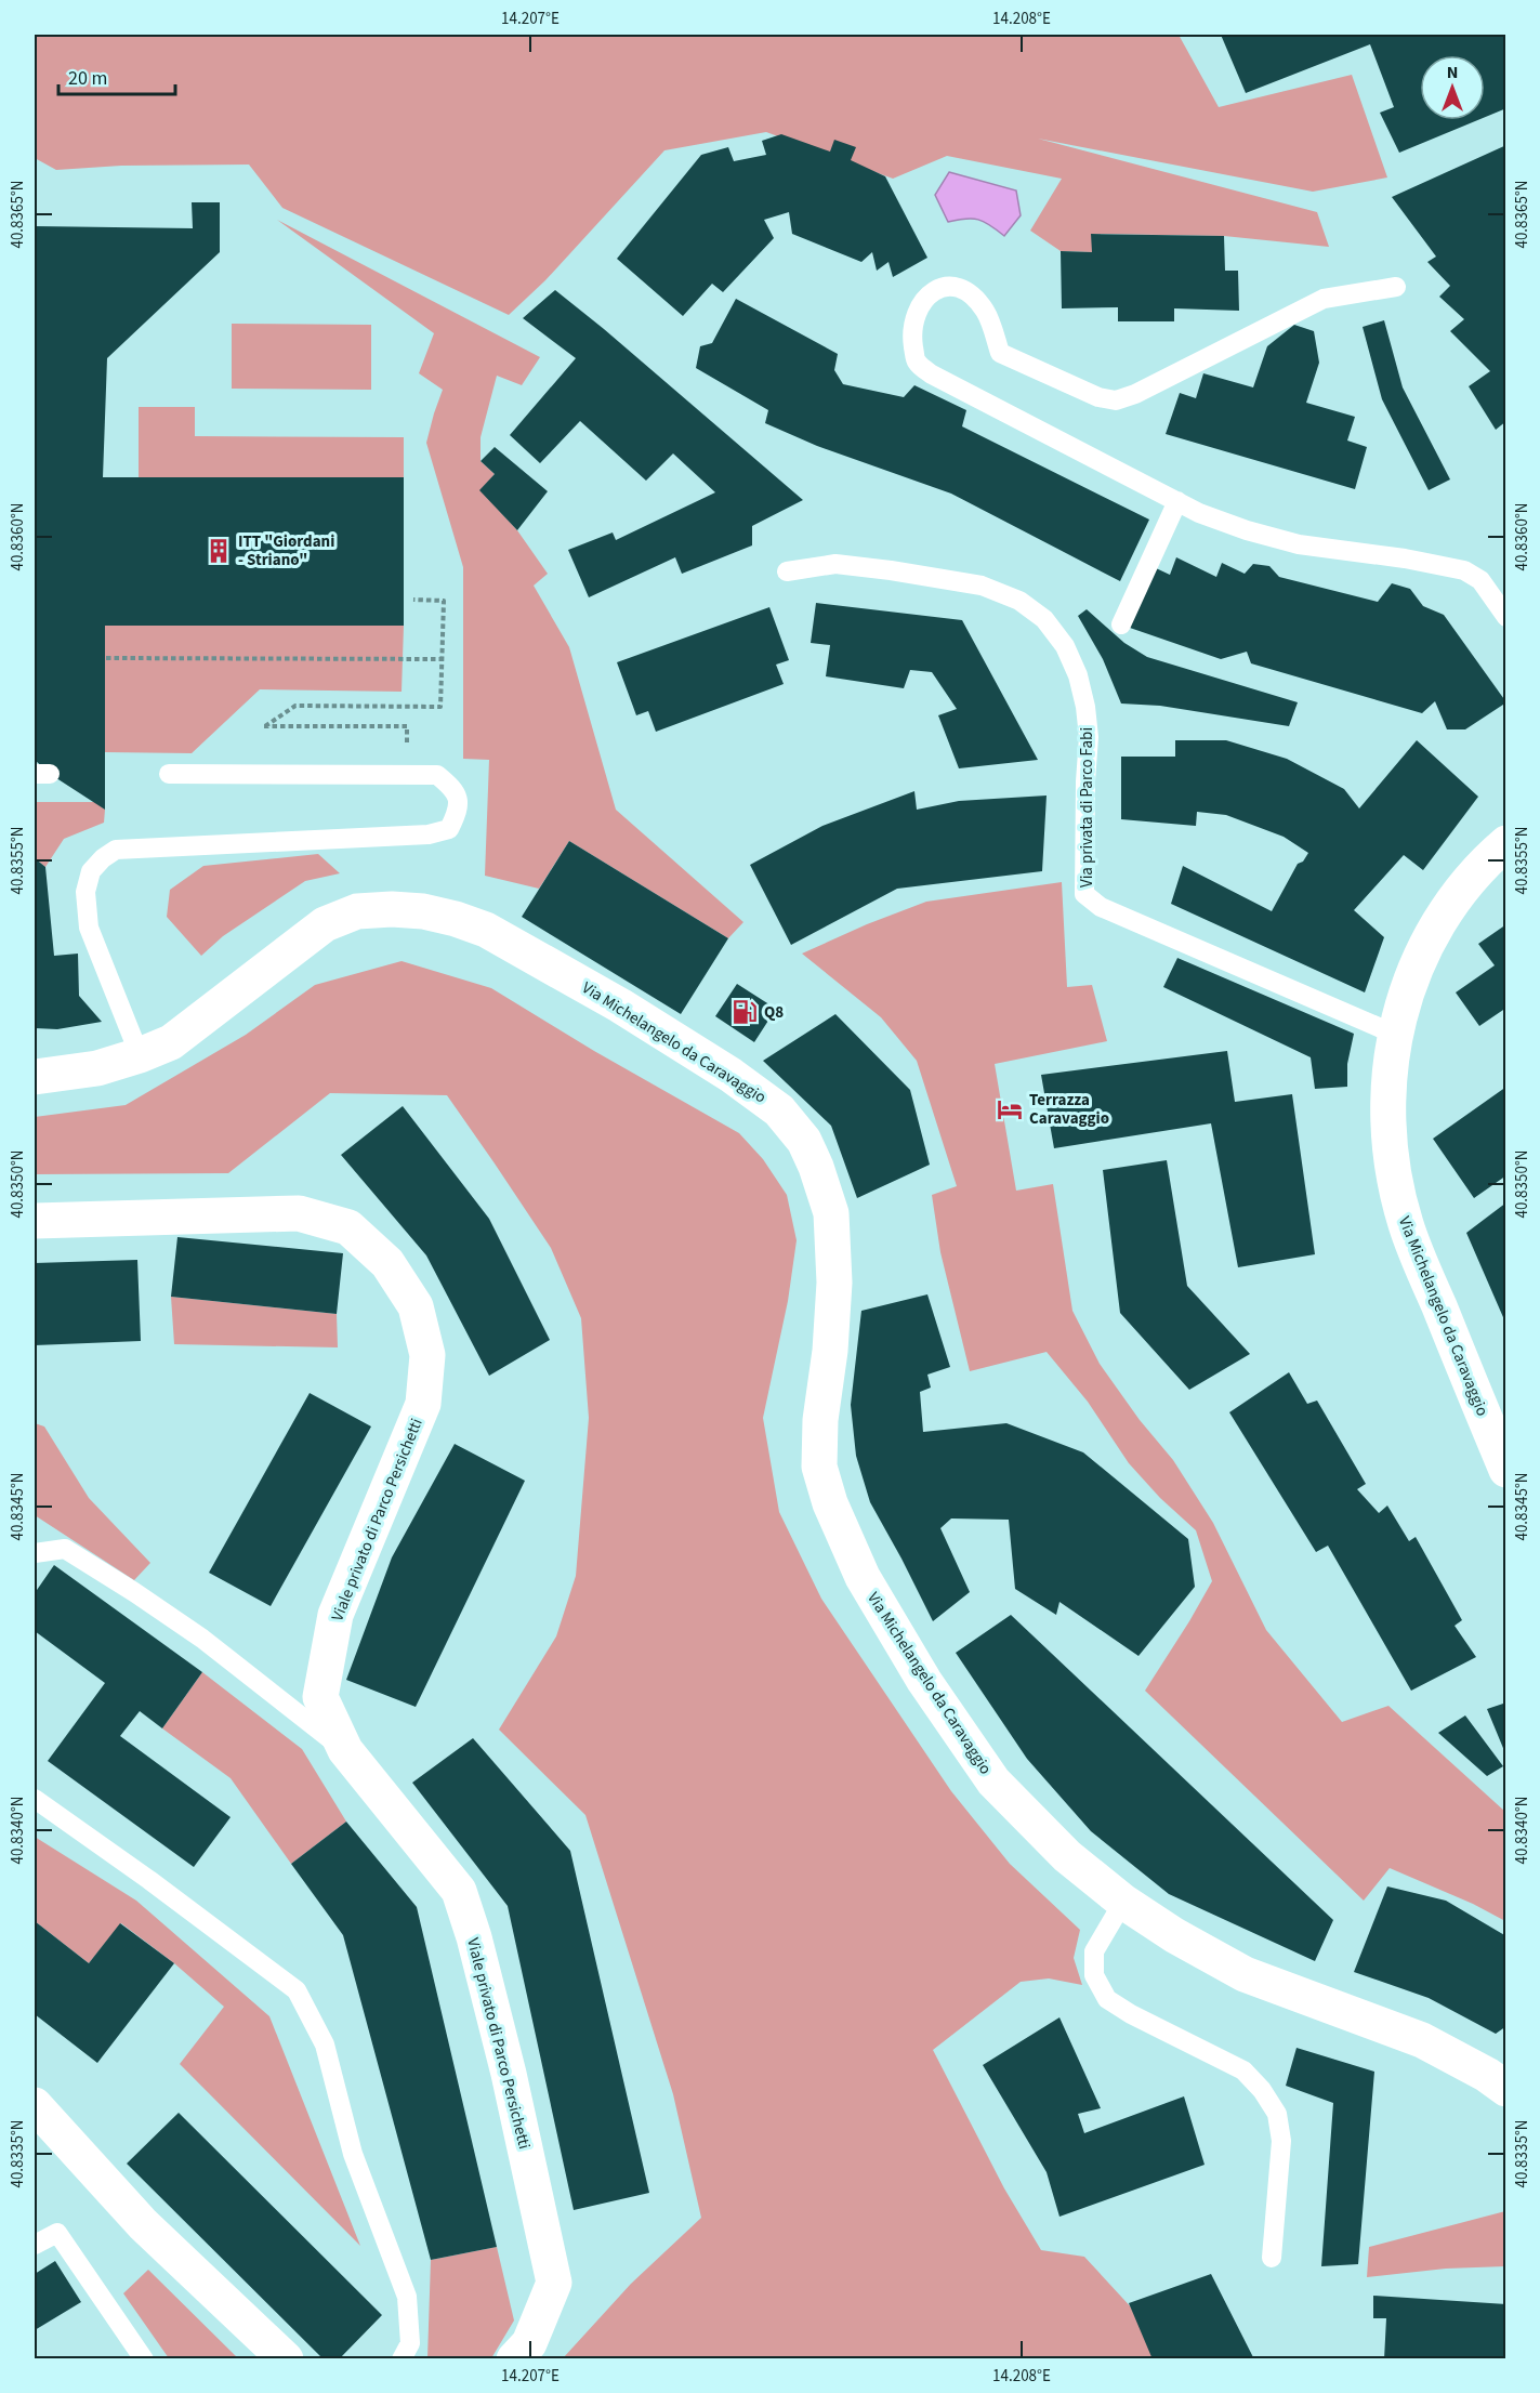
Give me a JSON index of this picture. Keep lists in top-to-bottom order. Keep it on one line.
{"streets":{"main road":["Via Michelangelo da Caravaggio","Viale privato di Parco Persichetti"],"lane":["Via privata di Parco Fabi"]},"crossings":[["Via privata di Parco Fabi","Via Michelangelo da Caravaggio"]],"places":{"building":["ITT \"Giordani - Striano\""],"fuel station":["Q8"],"hotel":["Terrazza Caravaggio"]},"scale_bar":"20 m","north":"top","coordinates":["14.207°E","14.208°E","40.8365°N","40.8360°N","40.8355°N","40.8350°N","40.8345°N","40.8340°N","40.8335°N"]}
